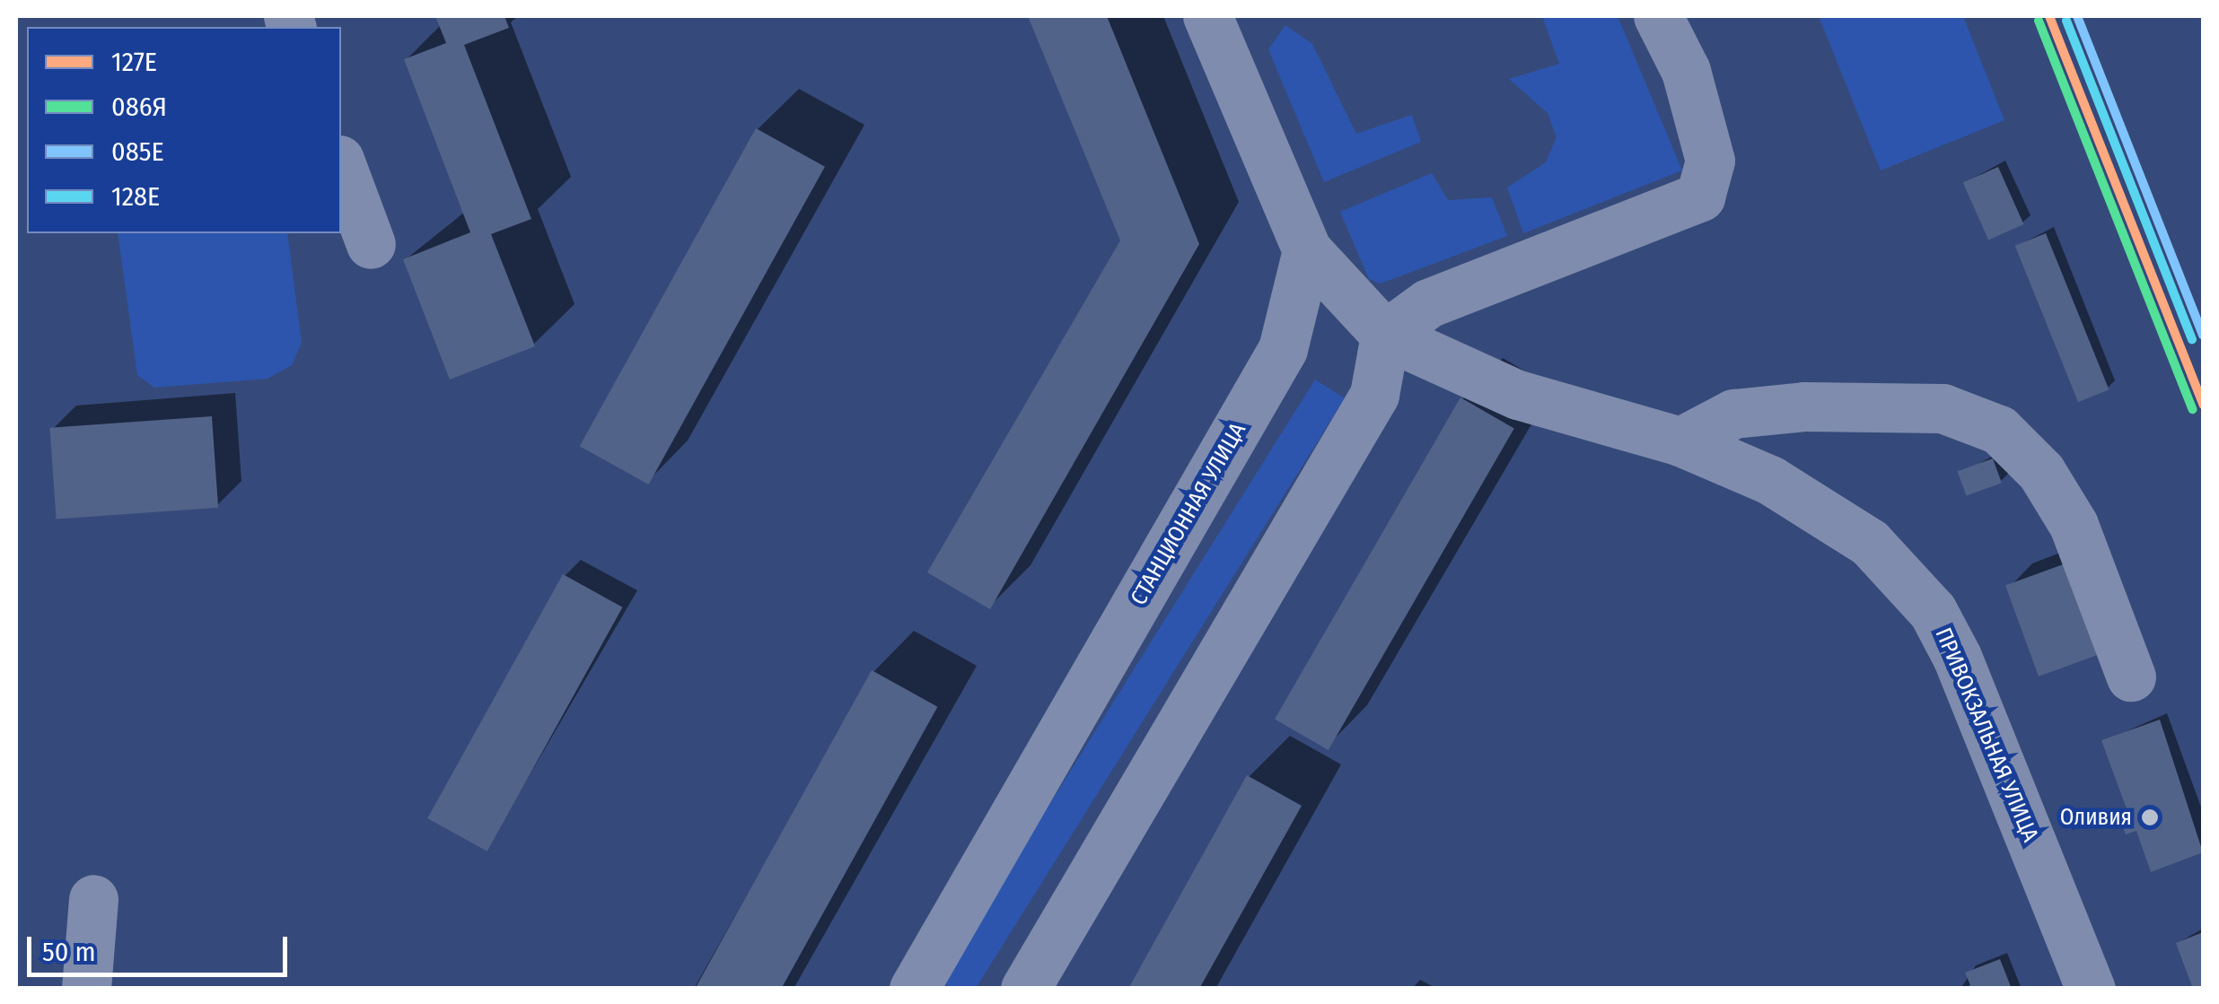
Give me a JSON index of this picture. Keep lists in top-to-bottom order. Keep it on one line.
{"streets":{"street":["СТАНЦИОННАЯ УЛИЦА","ПРИВОКЗАЛЬНАЯ УЛИЦА"]},"places":["Оливия"],"lines":["transit line 127Е","transit line 085Е","transit line 086Я","transit line 128Е"],"legend":["127Е","086Я","085Е","128Е"],"scale_bar":"50 m"}
